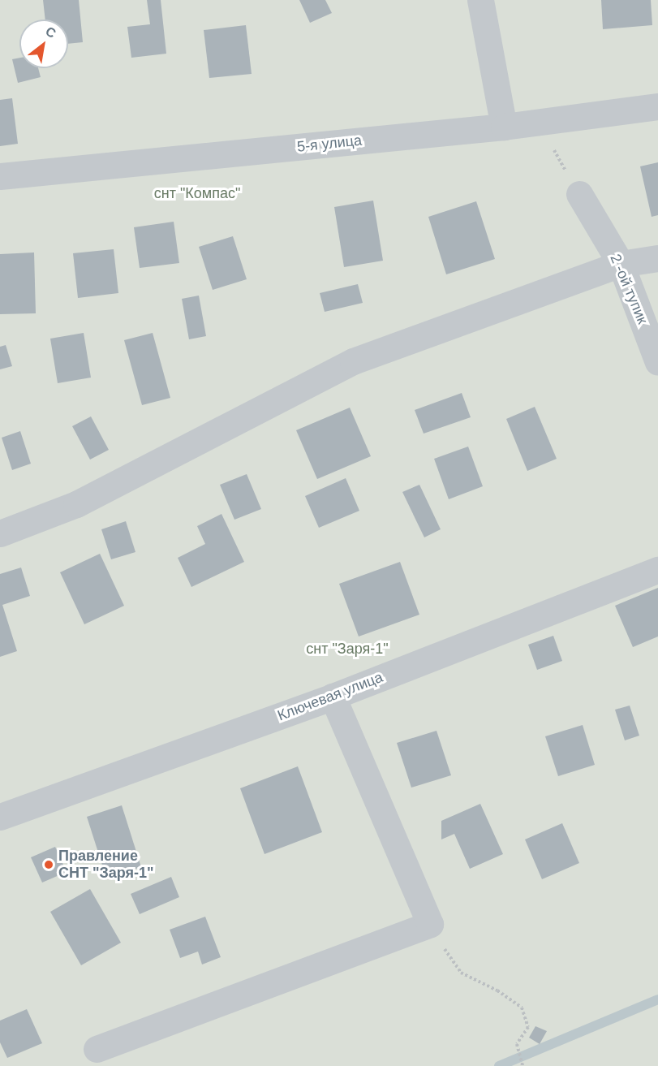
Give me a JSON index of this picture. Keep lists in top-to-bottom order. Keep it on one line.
{"streets":{"street":["5-я улица","2 -ой тупик","Ключевая улица"]},"parks":["снт \"Компас\"","снт \"Заря-1\""],"places":["Правление СНТ \"Заря-1\""],"north":"top right"}
